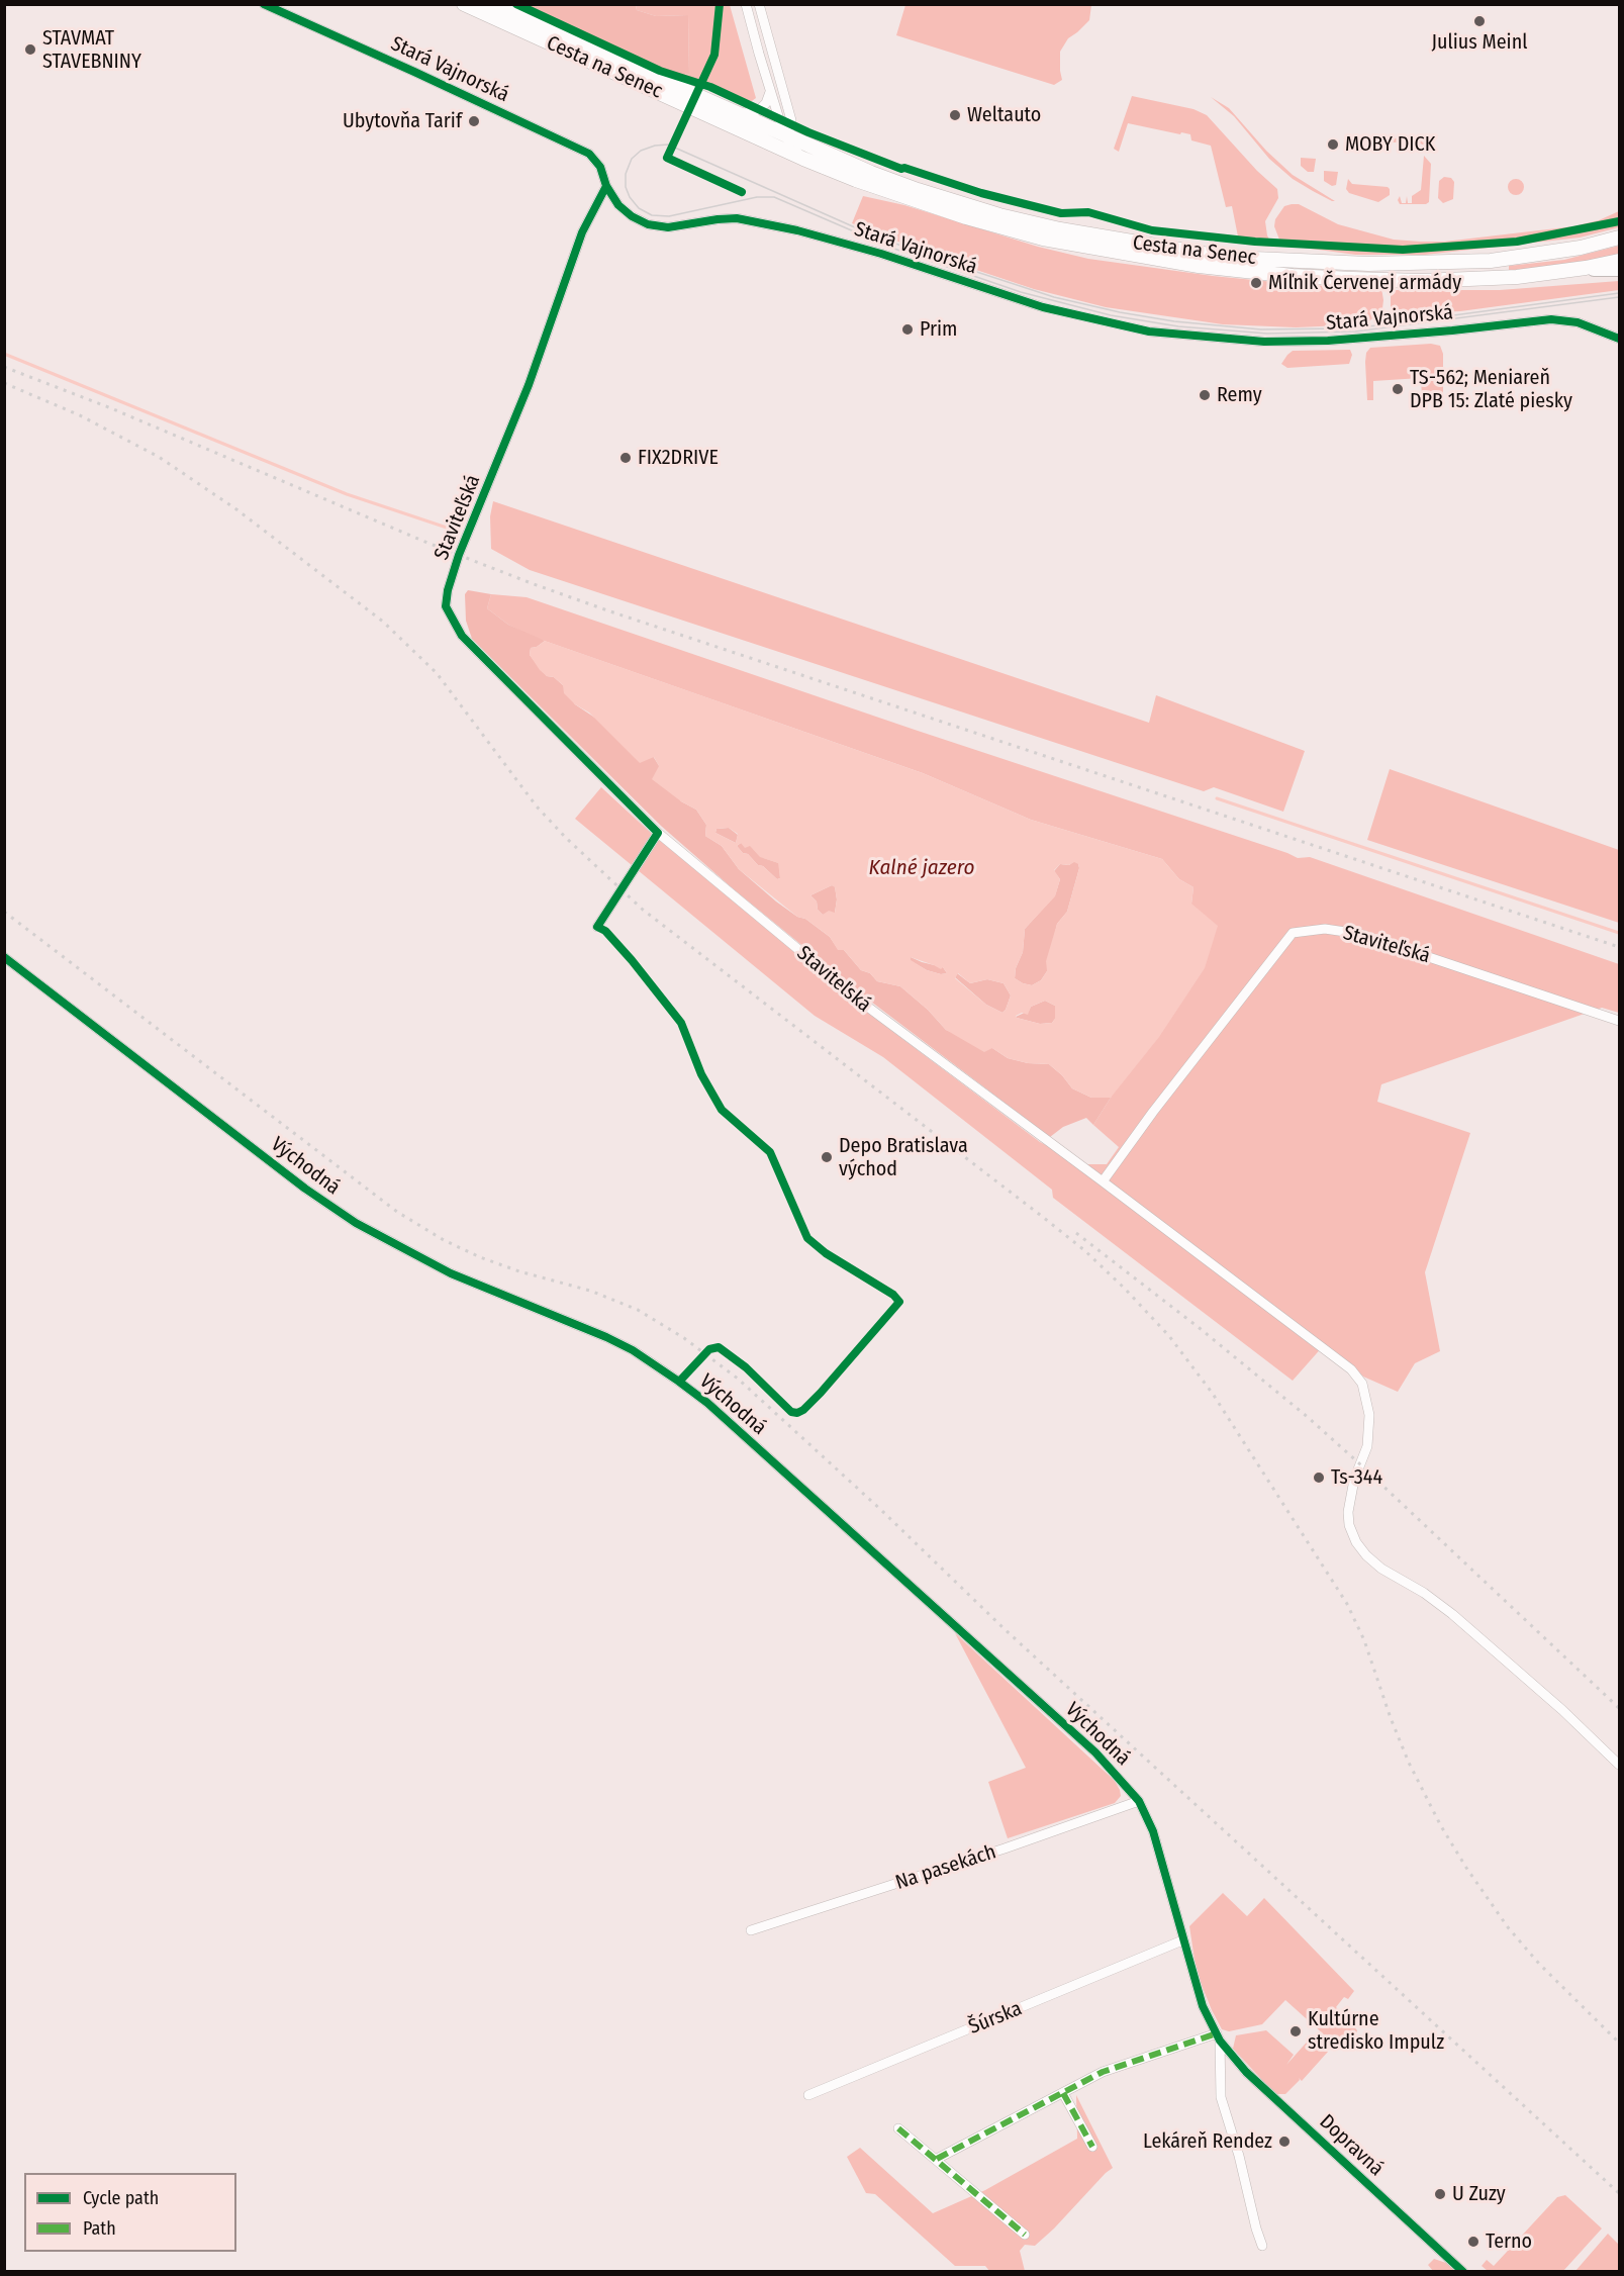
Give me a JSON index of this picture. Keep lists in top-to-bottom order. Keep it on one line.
{"streets":{"main road":["Cesta na Senec"],"street":["Stará Vajnorská","Staviteľská","Východná","Na pasekách","Šúrska","Dopravná"]},"crossings":[["Stará Vajnorská","Staviteľská"],["Východná","Na pasekách"],["Východná","Šúrska"],["Východná","Dopravná"]],"water":["Kalné jazero"],"places":["Julius Meinl","STAVMAT STAVEBNINY","Weltauto","Ubytovňa Tarif","MOBY DICK","Míľnik Červenej armády","Prim","TS-562; Meniareň DPB 15: Zlaté piesky","Remy","FIX2DRIVE","Depo Bratislava východ","Ts-344","Kultúrne stredisko Impulz","Lekáreň Rendez","U Zuzy","Terno"],"legend":["Cycle path","Path"]}
